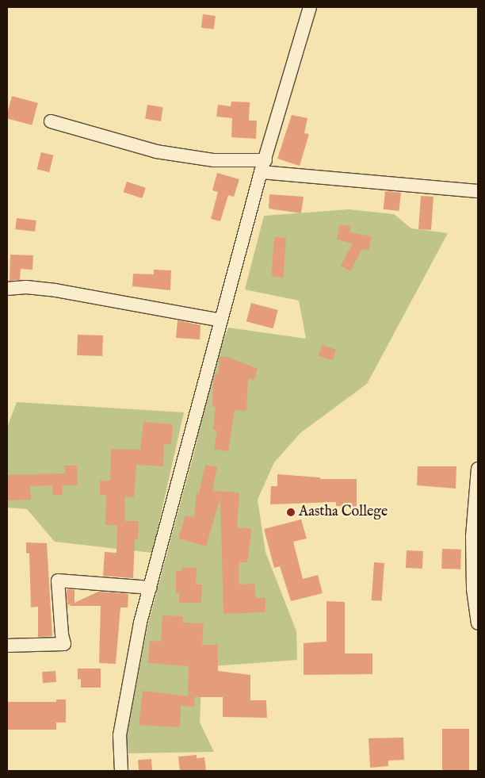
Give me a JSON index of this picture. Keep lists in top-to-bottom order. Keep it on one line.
{"places":["Aastha College"]}
